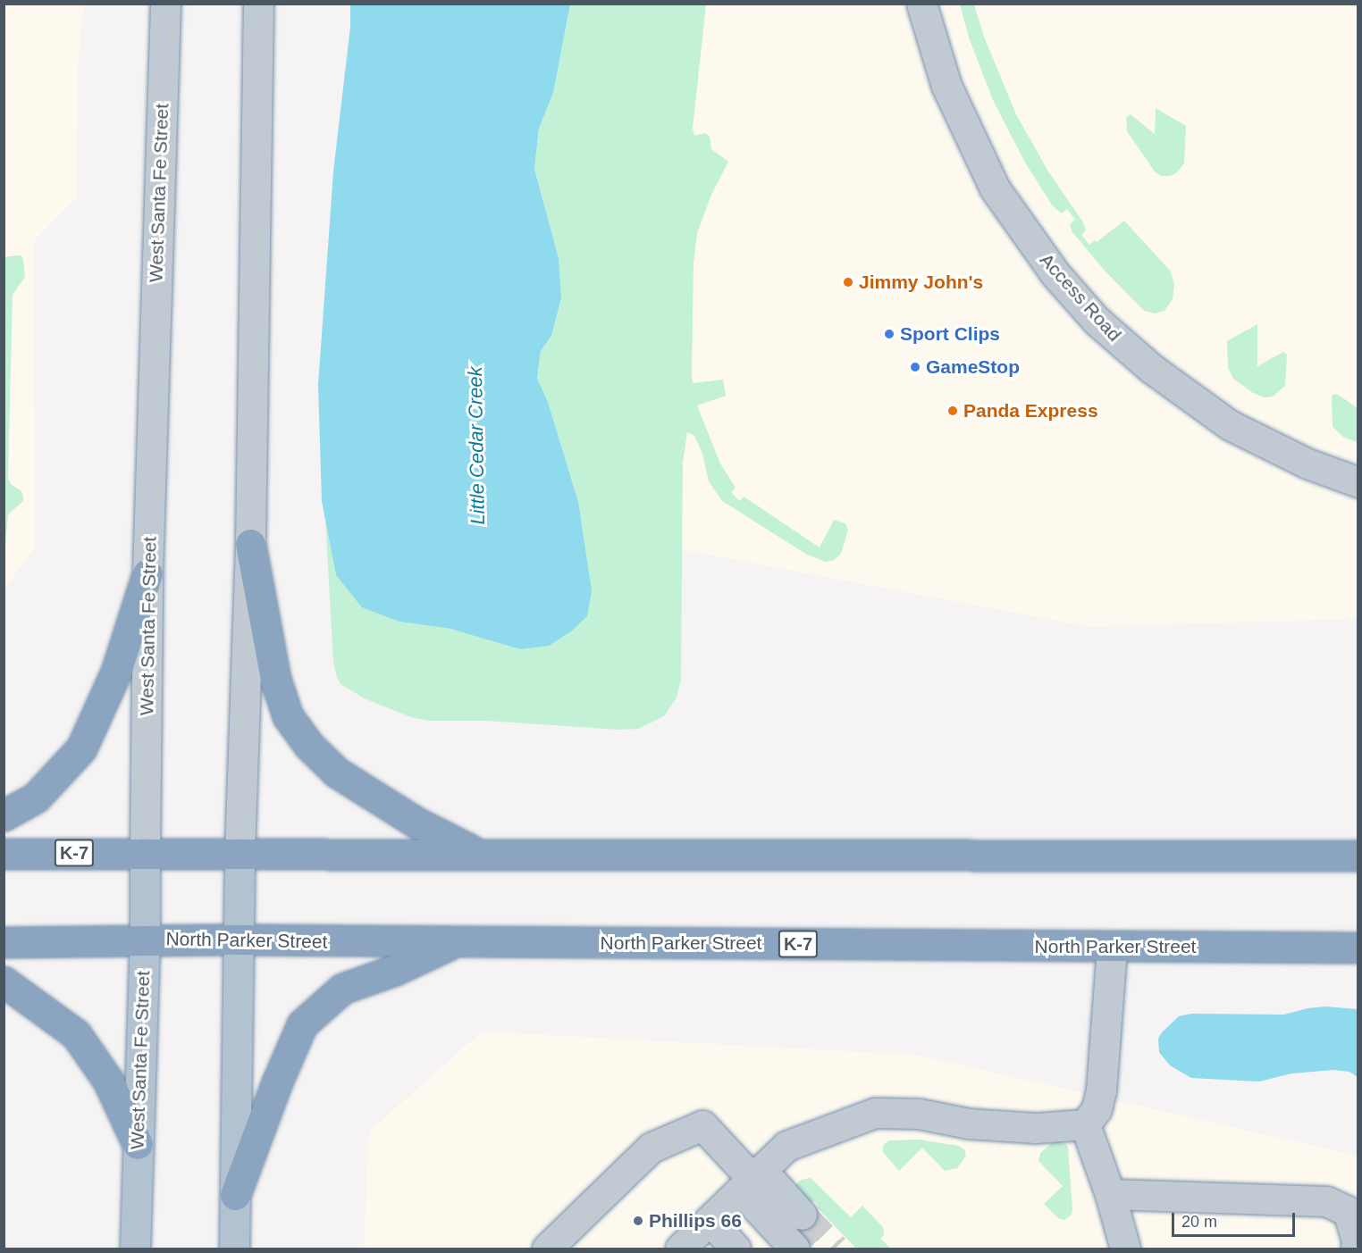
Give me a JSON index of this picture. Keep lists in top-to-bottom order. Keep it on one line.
{"streets":{"highway":["K-7","North Parker Street"],"main road":["West Santa Fe Street"],"street":["Access Road"]},"crossings":[["West Santa Fe Street","K-7"],["West Santa Fe Street","North Parker Street"]],"water":["Little Cedar Creek"],"places":["Jimmy John's","Sport Clips","GameStop","Panda Express","Phillips 66"],"scale_bar":"20 m"}
